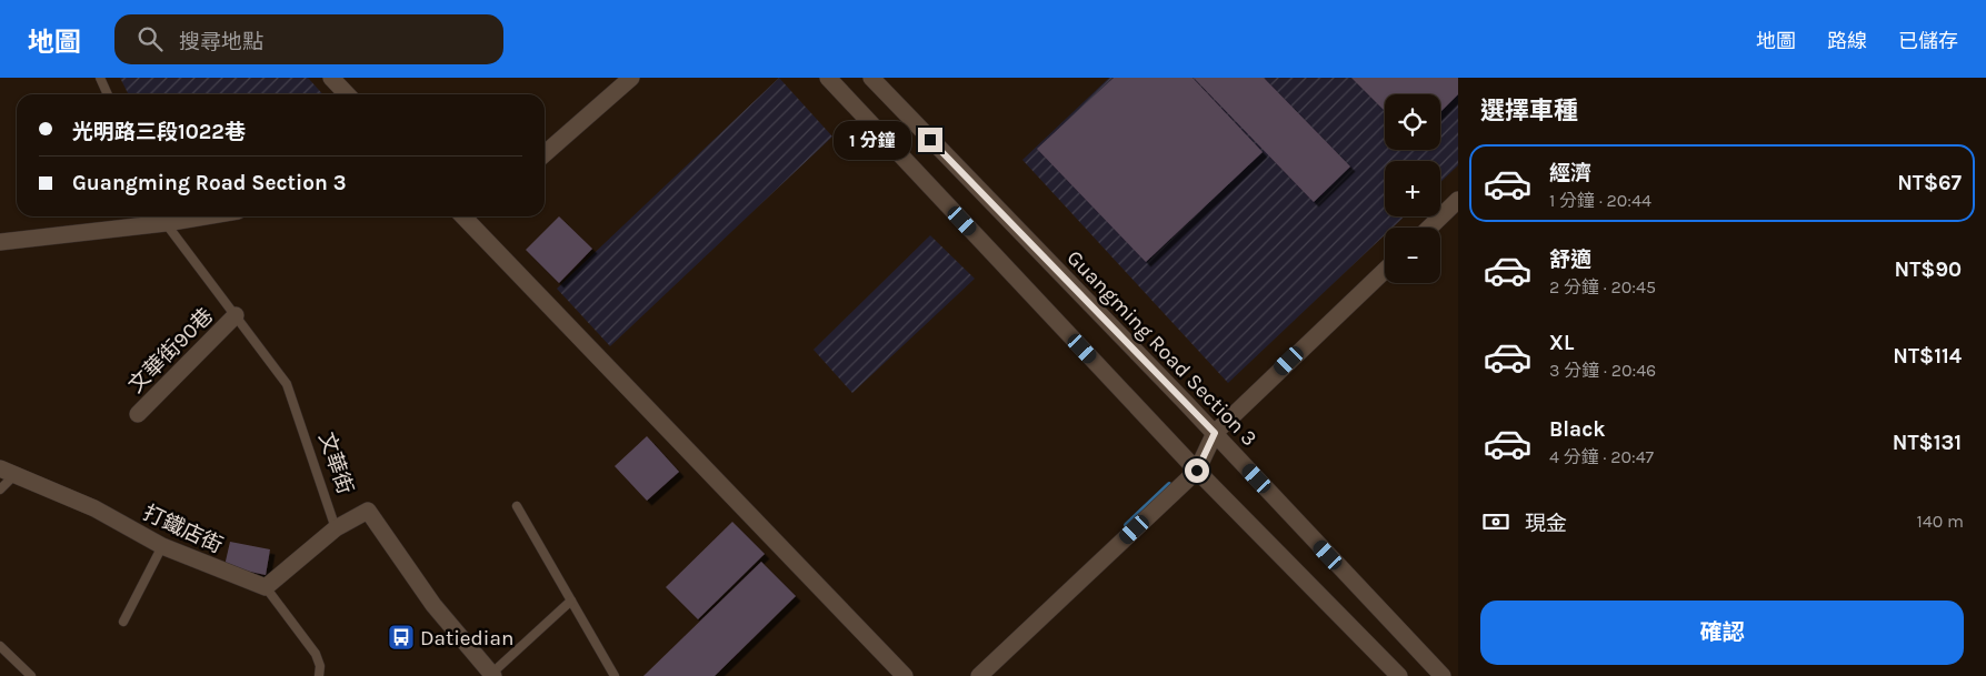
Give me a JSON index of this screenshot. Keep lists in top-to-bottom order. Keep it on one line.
{"streets":{"street":["Guangming Road Section 3","文華街90巷","文華街","打鐵店街"]},"crossings":[["文華街90巷","文華街"]],"places":{"bus stop":["Datiedian"]},"page":{"header":"地圖","search":"搜尋地點","nav":["地圖","路線","已儲存"],"heading":"選擇車種","map_buttons":["+","−"],"banner":["光明路三段1022巷","Guangming Road Section 3"],"bubble":"1 分鐘","list":[{"name":"經濟","note":"1 分鐘 · 20:44","value":"NT$67"},{"name":"舒適","note":"2 分鐘 · 20:45","value":"NT$90"},{"name":"XL","note":"3 分鐘 · 20:46","value":"NT$114"},{"name":"Black","note":"4 分鐘 · 20:47","value":"NT$131"}],"pay":["現金","140 m"],"buttons":"確認"}}
